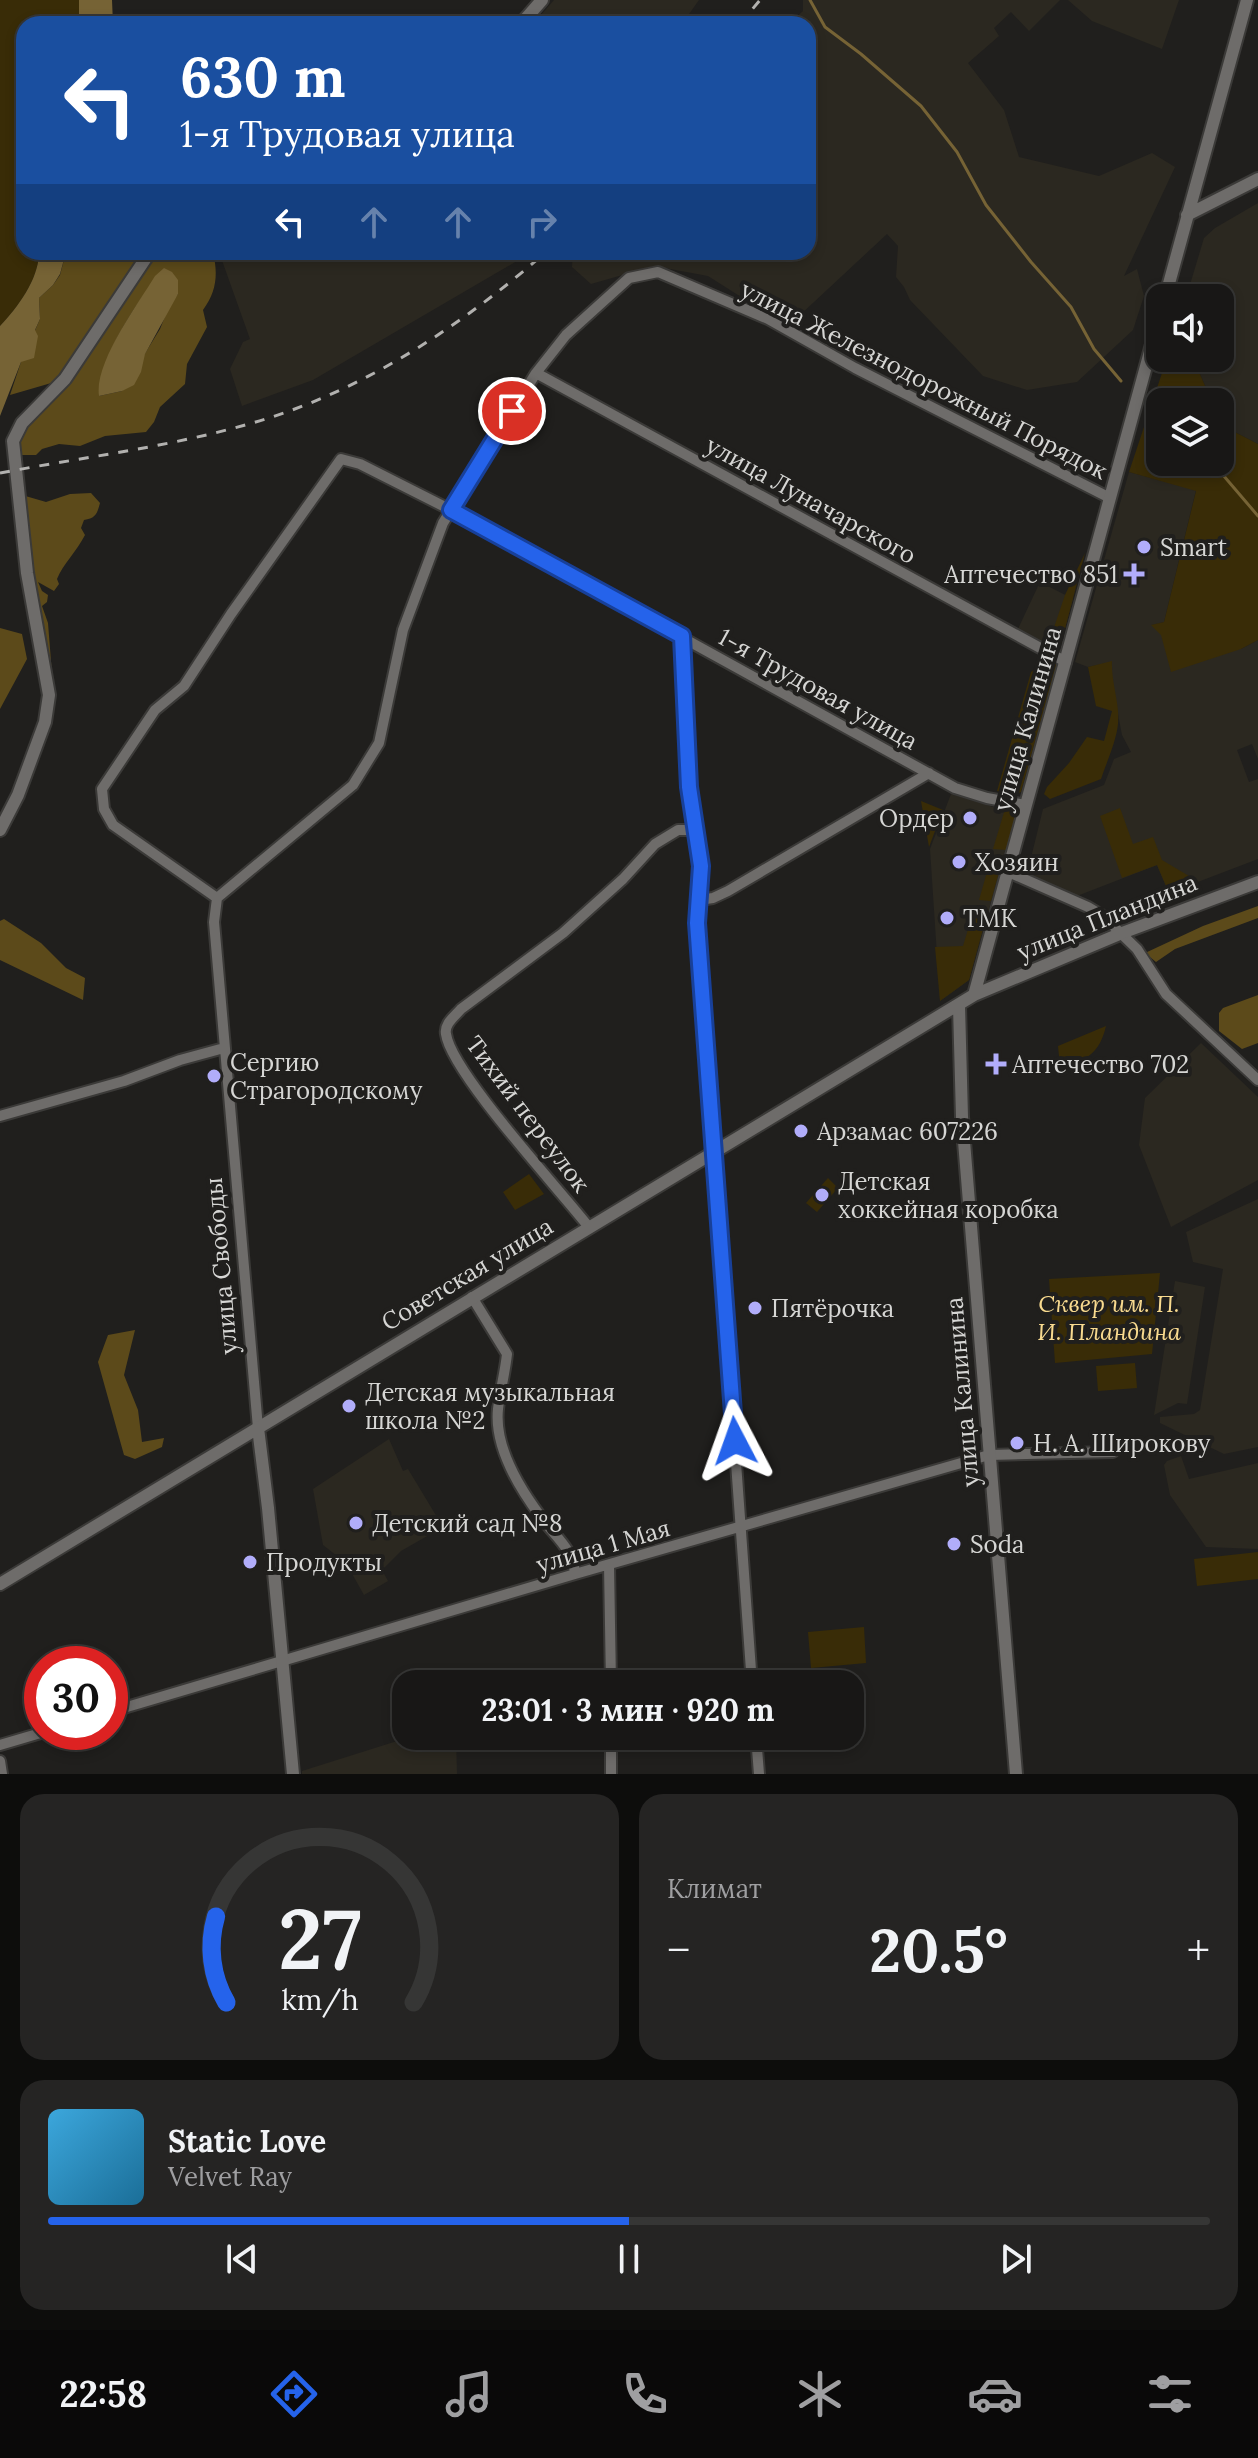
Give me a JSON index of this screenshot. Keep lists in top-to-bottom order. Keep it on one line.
{"streets":{"street":["улица Железнодорожный Порядок","улица Луначарского","1-я Трудовая улица","улица Калинина","улица Пландина","Тихий переулок","улица Свободы","Советская улица","улица 1 Мая"]},"crossings":[["улица Железнодорожный Порядок","улица Луначарского"],["улица Железнодорожный Порядок","улица Калинина"],["улица Луначарского","улица Калинина"],["1-я Трудовая улица","улица Калинина"],["1-я Трудовая улица","улица Свободы"],["улица Калинина","улица Пландина"],["улица Калинина","Советская улица"],["улица Калинина","улица 1 Мая"],["улица Пландина","Советская улица"],["Тихий переулок","Советская улица"],["улица Свободы","Советская улица"],["улица Свободы","улица 1 Мая"]],"parks":["Сквер им. П. И. Пландина"],"places":{"other":["Smart","Ордер","Хозяин","ТМК","Сергию Страгородскому","Арзамас 607226","Детская хоккейная коробка","Пятёрочка","Детская музыкальная школа №2","Н. А. Широкову","Детский сад №8","Soda","Продукты"],"health":["Аптечество 851","Аптечество 702"]},"page":{"turn":["630 m","1-я Трудовая улица"],"limit":"30","trip":"23:01 · 3 мин · 920 m","tile":"Климат","heat":["−","20.5°","+"],"song":["Static Love","Velvet Ray"],"tabs":"22:58","gauge":["27","km/h"]}}
